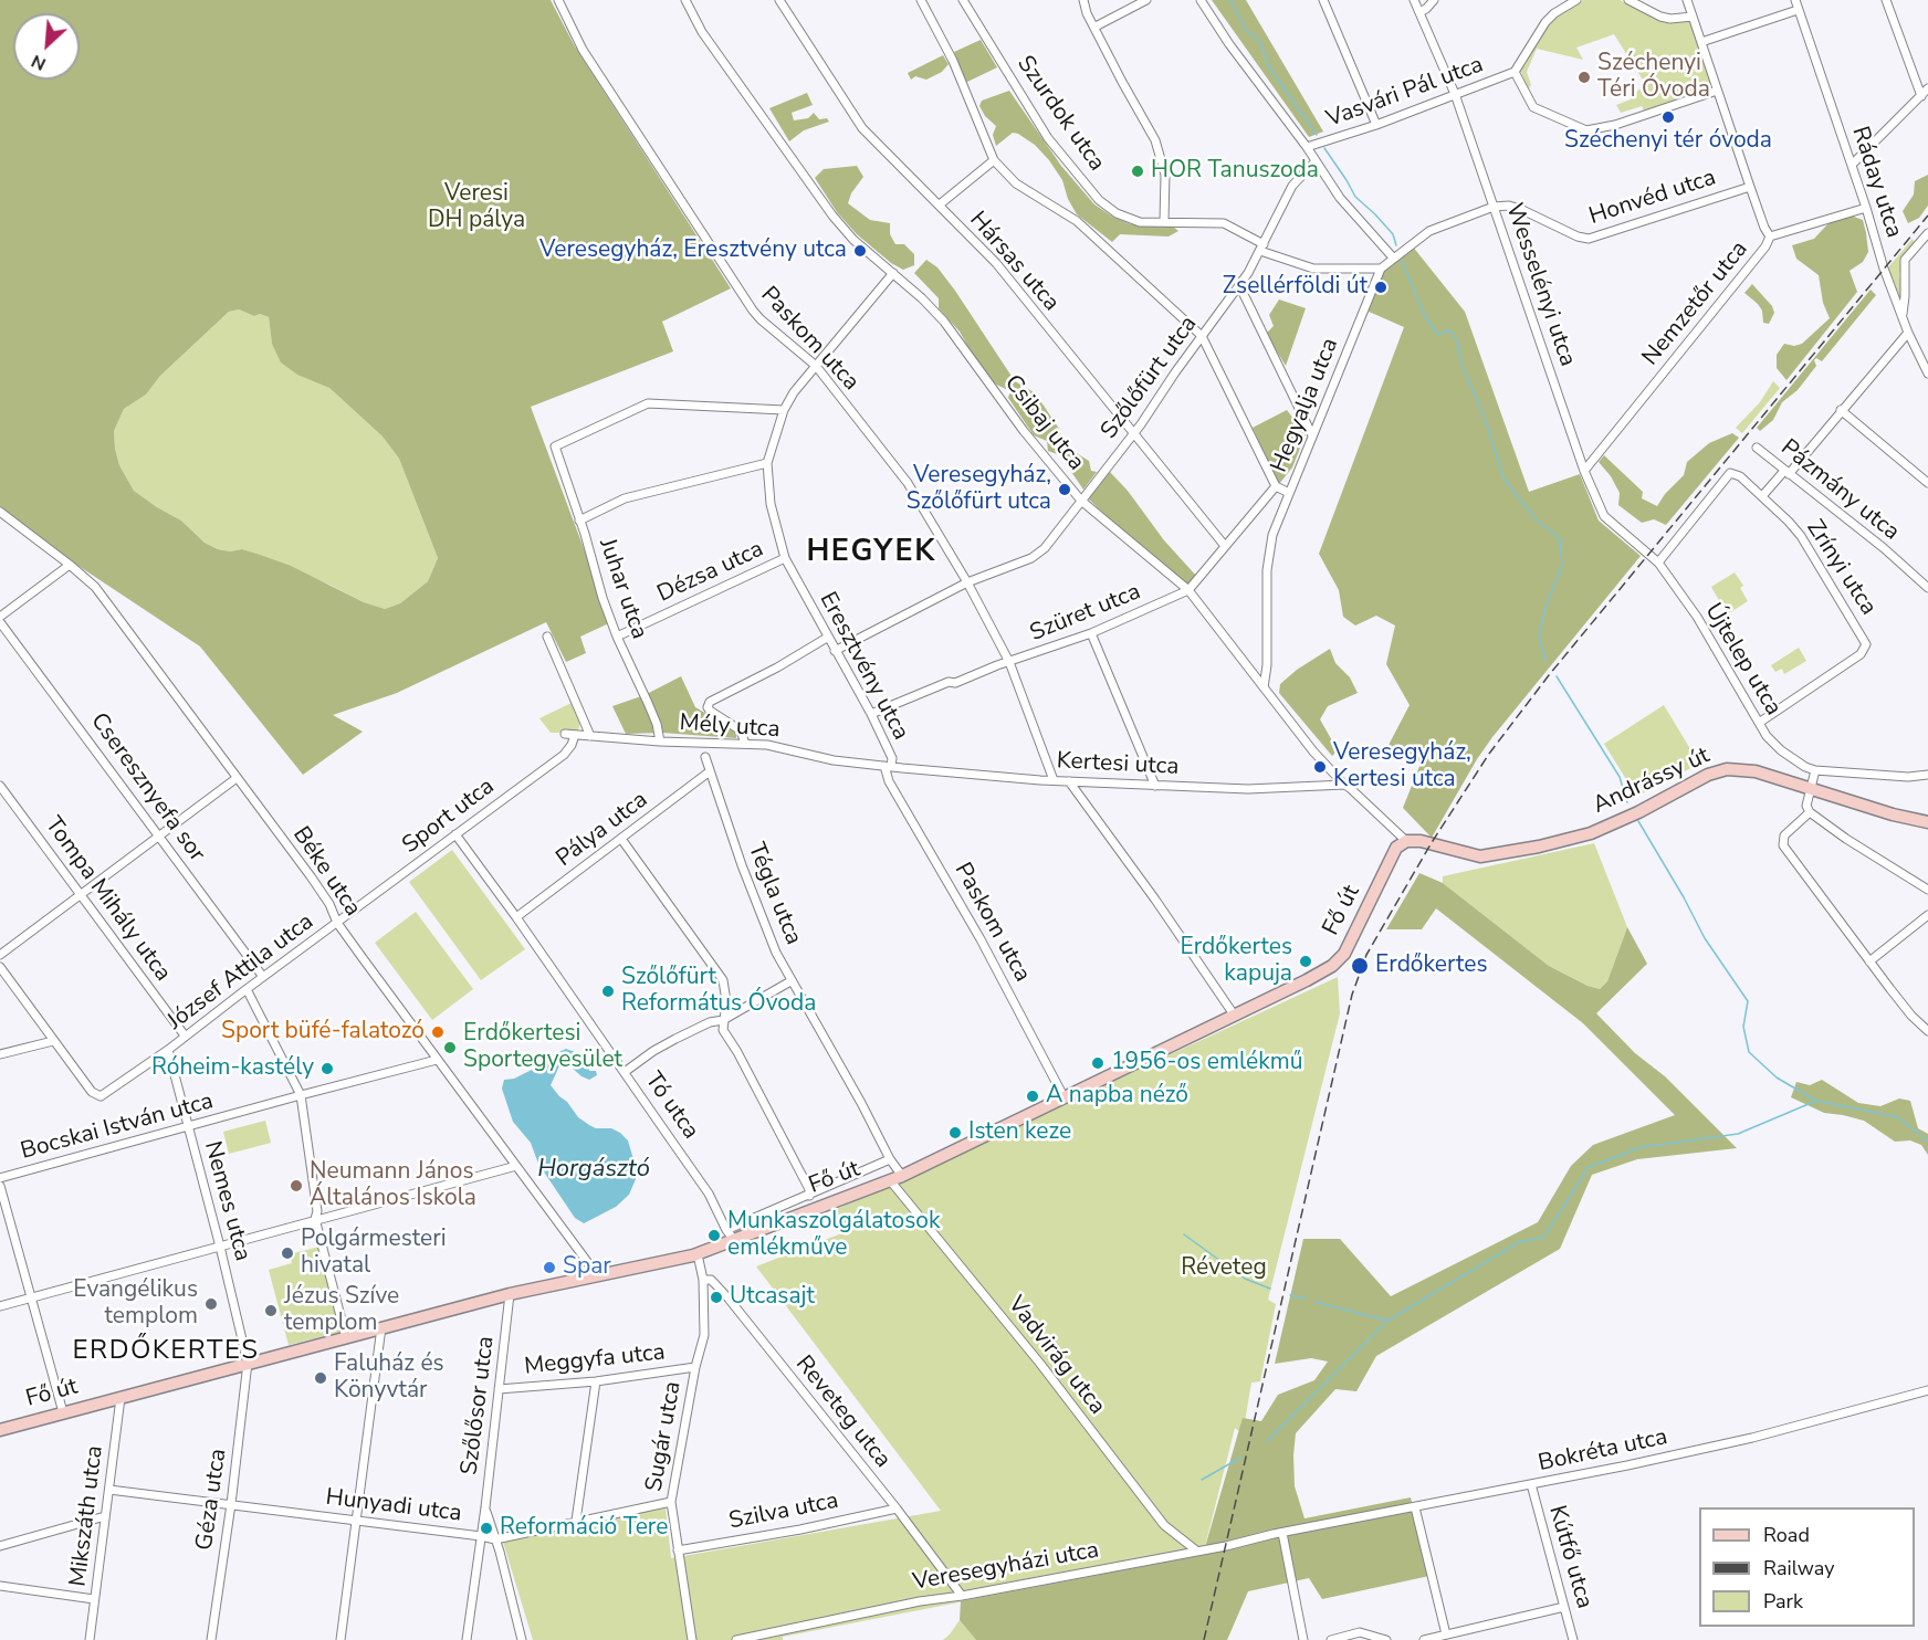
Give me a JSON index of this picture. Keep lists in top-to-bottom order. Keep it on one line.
{"streets":{"main road":["Andrássy út","Fő út"],"street":["Vasvári Pál utca","Szurdok utca","Ráday utca","Honvéd utca","Hársas utca","Wesselényi utca","Nemzetőr utca","Paskom utca","Szőlőfürt utca","Hegyalja utca","Csibaj utca","Pázmány utca","Zrínyi utca","Dézsa utca","Juhar utca","Szüret utca","Újtelep utca","Eresztvény utca","Mély utca","Kertesi utca","Cseresznyefa sor","Sport utca","Pálya utca","Béke utca","Tégla utca","Tompa Mihály utca","József Attila utca","Tó utca","Bocskai István utca","Nemes utca","Vadvirág utca","Meggyfa utca","Szőlősor utca","Reveteg utca","Sugár utca","Bokréta utca","Géza utca","Hunyadi utca","Szilva utca","Mikszáth utca","Kútfő utca","Veresegyházi utca"]},"crossings":[["Vasvári Pál utca","Wesselényi utca"],["Szurdok utca","Szőlőfürt utca"],["Szurdok utca","Hegyalja utca"],["Ráday utca","Nemzetőr utca"],["Honvéd utca","Wesselényi utca"],["Honvéd utca","Hegyalja utca"],["Hársas utca","Szőlőfürt utca"],["Hársas utca","Szüret utca"],["Wesselényi utca","Nemzetőr utca"],["Wesselényi utca","Hegyalja utca"],["Wesselényi utca","Zrínyi utca"],["Wesselényi utca","Újtelep utca"],["Paskom utca","Szőlőfürt utca"],["Paskom utca","Szüret utca"],["Paskom utca","Eresztvény utca"],["Paskom utca","Mély utca"],["Paskom utca","Kertesi utca"],["Paskom utca","Fő út"],["Szőlőfürt utca","Csibaj utca"],["Szőlőfürt utca","Eresztvény utca"],["Hegyalja utca","Csibaj utca"],["Csibaj utca","Szüret utca"],["Csibaj utca","Eresztvény utca"],["Csibaj utca","Kertesi utca"],["Csibaj utca","Andrássy út"],["Csibaj utca","Fő út"],["Zrínyi utca","Újtelep utca"],["Dézsa utca","Juhar utca"],["Dézsa utca","Eresztvény utca"],["Juhar utca","Eresztvény utca"],["Juhar utca","Mély utca"],["Szüret utca","Eresztvény utca"],["Eresztvény utca","Mély utca"],["Eresztvény utca","Kertesi utca"],["Mély utca","Kertesi utca"],["Mély utca","Sport utca"],["Andrássy út","Fő út"],["Cseresznyefa sor","József Attila utca"],["Sport utca","Béke utca"],["Sport utca","József Attila utca"],["Sport utca","Tó utca"],["Pálya utca","Tégla utca"],["Pálya utca","Tó utca"],["Béke utca","Fő út"],["Béke utca","József Attila utca"],["Béke utca","Bocskai István utca"],["Tégla utca","Fő út"],["Tégla utca","Vadvirág utca"],["Tompa Mihály utca","József Attila utca"],["Fő út","Tó utca"],["Fő út","Nemes utca"],["Fő út","Vadvirág utca"],["Fő út","Szőlősor utca"],["Fő út","Géza utca"],["Fő út","Mikszáth utca"],["József Attila utca","Nemes utca"],["Bocskai István utca","Nemes utca"],["Nemes utca","Géza utca"],["Vadvirág utca","Veresegyházi utca"],["Meggyfa utca","Szőlősor utca"],["Meggyfa utca","Sugár utca"],["Szőlősor utca","Hunyadi utca"],["Reveteg utca","Sugár utca"],["Reveteg utca","Szilva utca"],["Reveteg utca","Veresegyházi utca"],["Sugár utca","Hunyadi utca"],["Sugár utca","Szilva utca"],["Bokréta utca","Kútfő utca"],["Bokréta utca","Veresegyházi utca"],["Géza utca","Hunyadi utca"],["Hunyadi utca","Mikszáth utca"]],"districts":["HEGYEK","ERDŐKERTES"],"water":["Horgásztó"],"parks":["Veresi DH pálya","Réveteg"],"places":["Széchenyi Téri Óvoda","Széchenyi tér óvoda","HOR Tanuszoda","Veresegyház, Eresztvény utca","Zsellérföldi út","Veresegyház, Szőlőfürt utca","Veresegyház, Kertesi utca","Erdőkertes kapuja","Erdőkertes","Szőlőfürt Református Óvoda","Sport büfé-falatozó","Erdőkertesi Sportegyesület","1956-os emlékmű","Róheim-kastély","A napba néző","Isten keze","Neumann János Általános Iskola","Munkaszolgálatosok emlékműve","Polgármesteri hivatal","Spar","Utcasajt","Evangélikus templom","Jézus Szíve templom","Faluház és Könyvtár","Reformáció Tere"],"legend":["Road","Railway","Park"],"north":"bottom left"}
